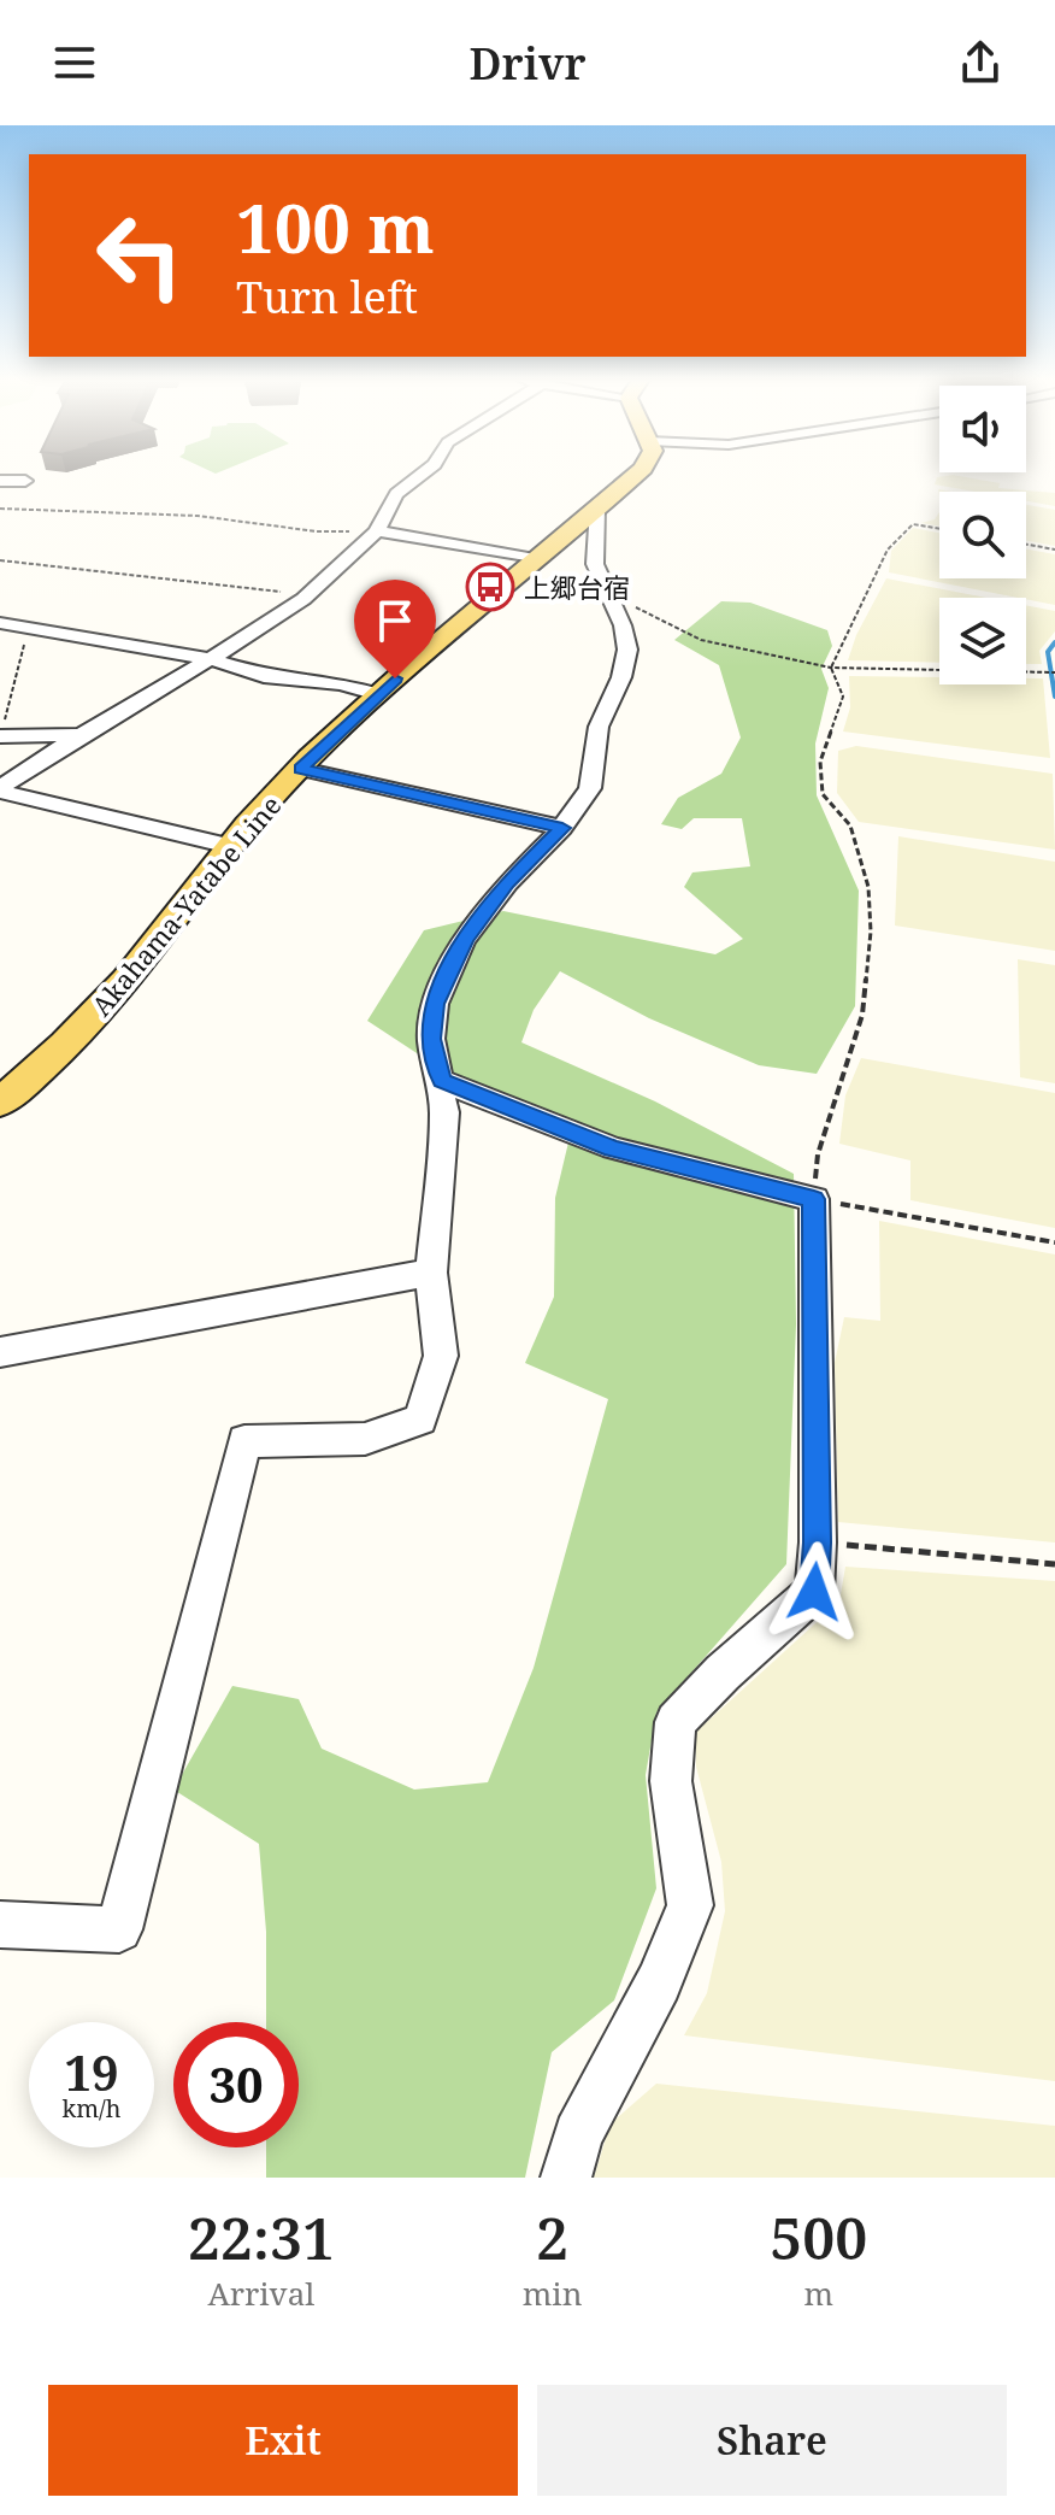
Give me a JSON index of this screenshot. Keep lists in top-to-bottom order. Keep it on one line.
{"streets":{"main road":["Akahama-Yatabe Line"]},"places":{"bus stop":["上郷台宿"]},"page":{"header":"Drivr","turn":["100 m","Turn left"],"speed":"19 km/h","limit":"30","eta":["22:31","Arrival","2","min","500","m"],"buttons":["Exit","Share"]}}
